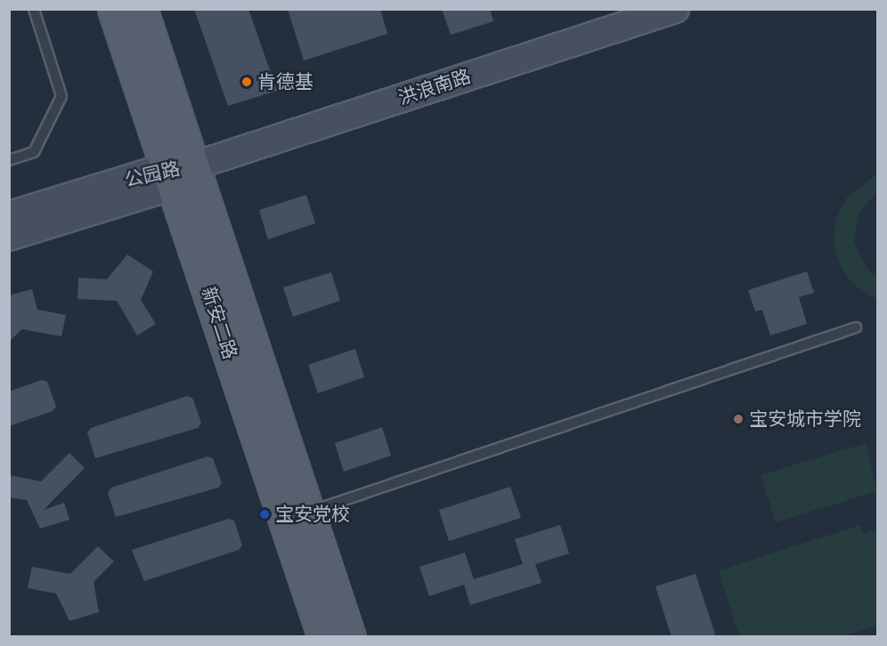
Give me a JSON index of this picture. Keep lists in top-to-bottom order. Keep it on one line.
{"streets":{"main road":["洪浪南路","公园路","新安二路"]},"crossings":[["洪浪南路","公园路"],["洪浪南路","新安二路"],["公园路","新安二路"]],"places":["肯德基","宝安城市学院","宝安党校"]}
